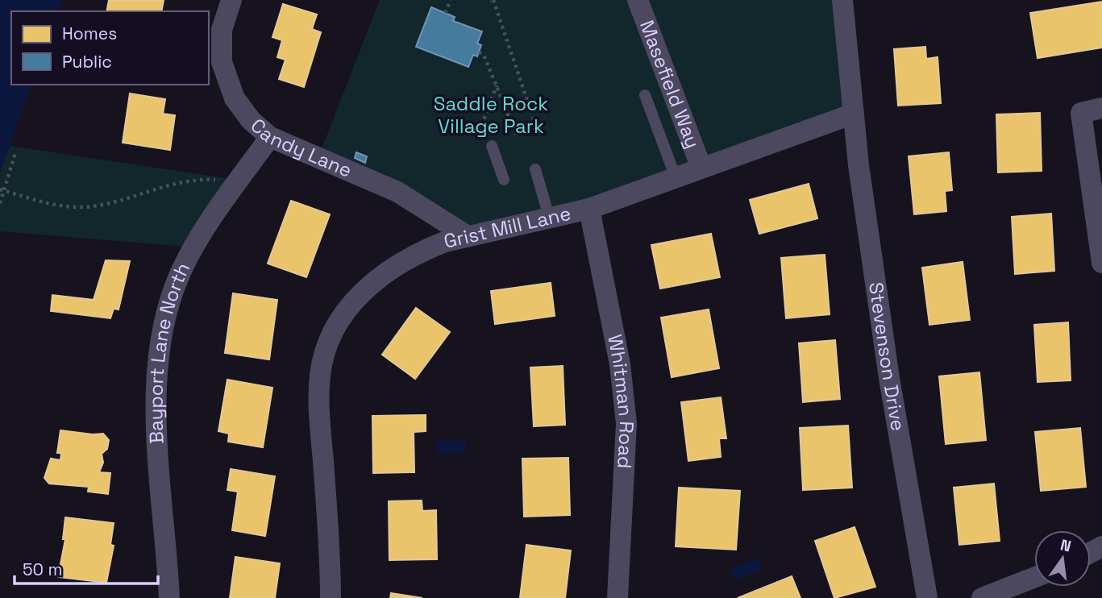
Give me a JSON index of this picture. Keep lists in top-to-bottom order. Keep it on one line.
{"streets":{"street":["Masefield Way","Candy Lane","Grist Mill Lane","Bayport Lane North","Stevenson Drive","Whitman Road"]},"crossings":[["Masefield Way","Grist Mill Lane"],["Candy Lane","Grist Mill Lane"],["Candy Lane","Bayport Lane North"],["Grist Mill Lane","Stevenson Drive"],["Grist Mill Lane","Whitman Road"]],"parks":["Saddle Rock Village Park"],"legend":["Homes","Public"],"scale_bar":"50 m","north":"top"}
